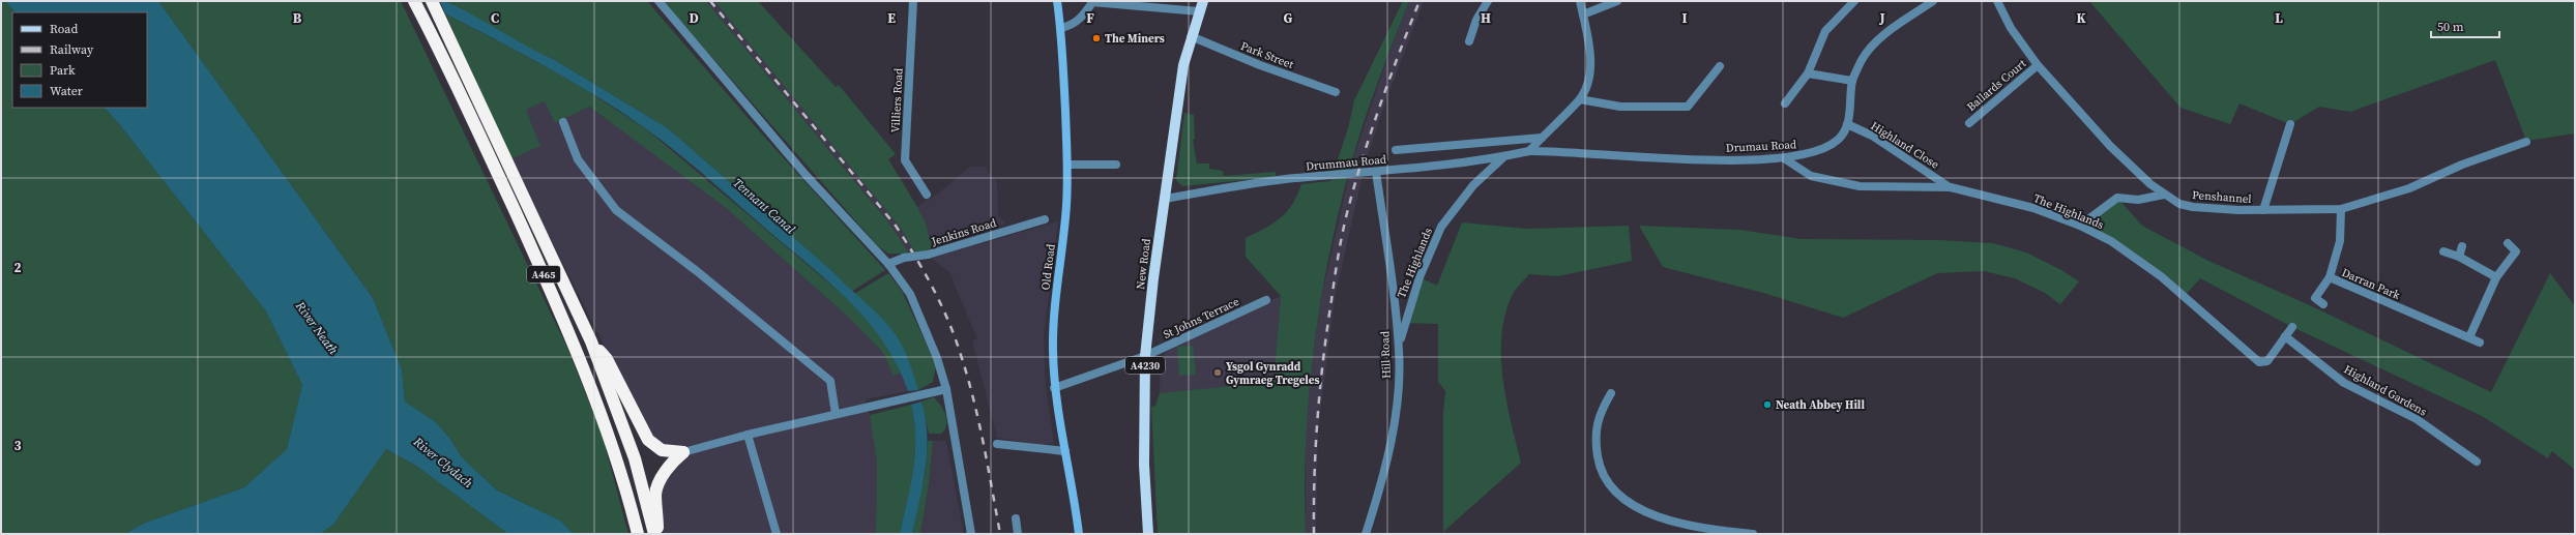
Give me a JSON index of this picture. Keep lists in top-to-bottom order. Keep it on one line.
{"streets":{"highway":["A465"],"main road":["New Road","Old Road","A4230"],"street":["Park Street","Ballards Court","Villiers Road","Highland Close","Drumau Road","Drummau Road","Penshannel","The Highlands","Jenkins Road","Darran Park","St Johns Terrace","Hill Road","Highland Gardens"]},"crossings":[["Park Street","New Road"],["Ballards Court","Penshannel"],["Highland Close","Drumau Road"],["Highland Close","The Highlands"],["Drumau Road","Drummau Road"],["Drumau Road","The Highlands"],["Drummau Road","The Highlands"],["Drummau Road","New Road"],["Drummau Road","Hill Road"],["Penshannel","Darran Park"],["The Highlands","Hill Road"],["The Highlands","Highland Gardens"],["New Road","St Johns Terrace"],["Old Road","St Johns Terrace"]],"water":["Tennant Canal","River Neath","River Clydach"],"places":["The Miners","Ysgol Gynradd Gymraeg Tregeles","Neath Abbey Hill"],"legend":["Road","Railway","Park","Water"],"scale_bar":"50 m","grid":{"columns":["B","C","D","E","F","G","H","I","J","K","L"],"rows":["2","3"]}}
